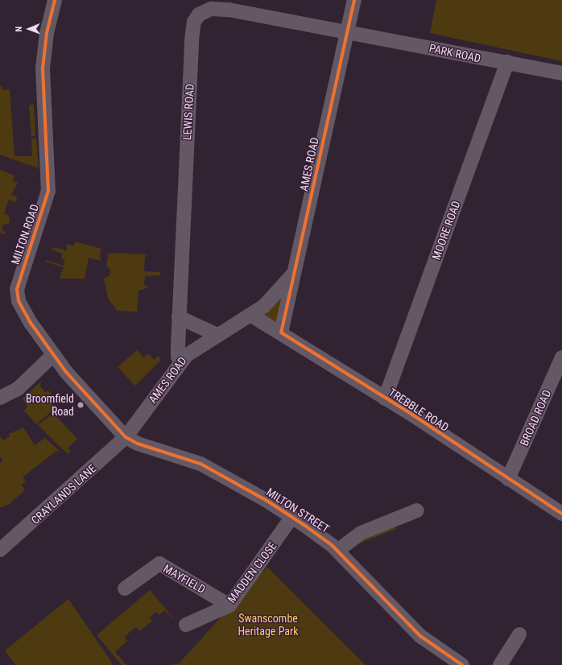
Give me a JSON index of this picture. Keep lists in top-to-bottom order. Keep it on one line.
{"streets":{"street":["PARK ROAD","LEWIS ROAD","AMES ROAD","MOORE ROAD","MILTON ROAD","TREBBLE ROAD","BROAD ROAD","CRAYLANDS LANE","MILTON STREET","MADDEN CLOSE","MAYFIELD"]},"crossings":[["PARK ROAD","LEWIS ROAD"],["PARK ROAD","AMES ROAD"],["PARK ROAD","MOORE ROAD"],["LEWIS ROAD","AMES ROAD"],["AMES ROAD","MILTON ROAD"],["AMES ROAD","TREBBLE ROAD"],["AMES ROAD","CRAYLANDS LANE"],["AMES ROAD","MILTON STREET"],["MOORE ROAD","TREBBLE ROAD"],["MILTON ROAD","CRAYLANDS LANE"],["MILTON ROAD","MILTON STREET"],["TREBBLE ROAD","BROAD ROAD"],["CRAYLANDS LANE","MILTON STREET"],["MILTON STREET","MADDEN CLOSE"],["MADDEN CLOSE","MAYFIELD"]],"parks":["Swanscombe Heritage Park"],"places":["Broomfield Road"],"north":"left"}
